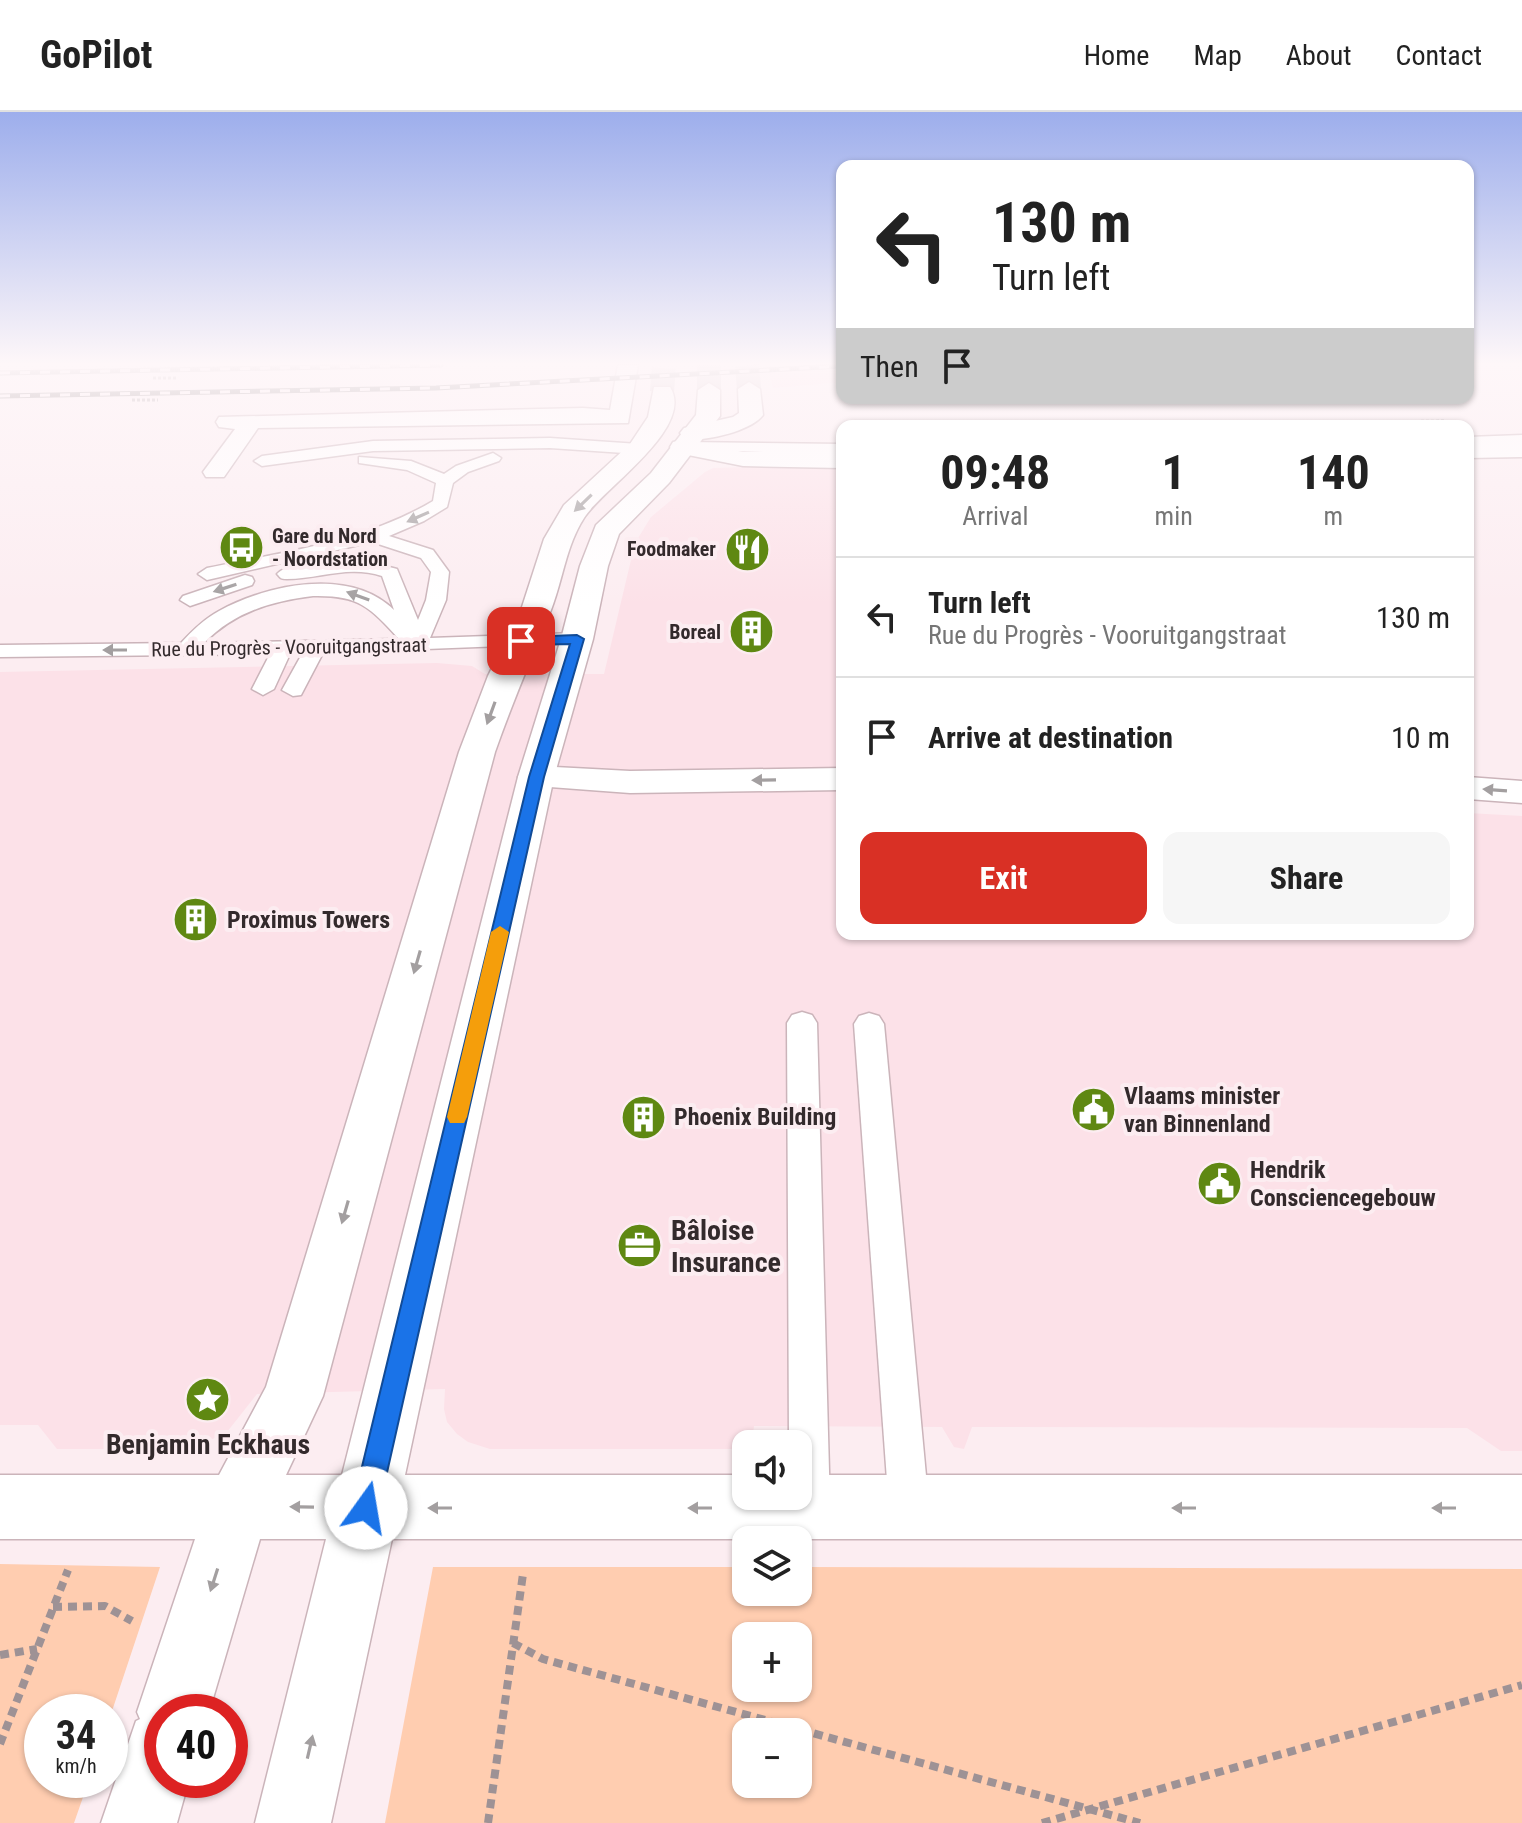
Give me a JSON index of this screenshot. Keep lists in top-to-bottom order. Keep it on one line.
{"streets":{"lane":["Rue du Progrès - Vooruitgangstraat"]},"places":{"bus stop":["Gare du Nord - Noordstation"],"restaurant":["Foodmaker"],"building":["Boreal","Proximus Towers","Phoenix Building"],"public building":["Vlaams minister van Binnenland","Hendrik Consciencegebouw"],"office":["Bâloise Insurance"],"place":["Benjamin Eckhaus"]},"page":{"header":"GoPilot","nav":["Home","Map","About","Contact"],"turn":["130 m","Turn left"],"then":"Then","eta":["09:48","Arrival","1","min","140","m"],"list":[{"name":"Turn left","note":"Rue du Progrès - Vooruitgangstraat","value":"130 m"},{"name":"Arrive at destination","value":"10 m"}],"buttons":["Exit","Share"],"map_buttons":["+","−"],"speed":"34 km/h","limit":"40"}}
